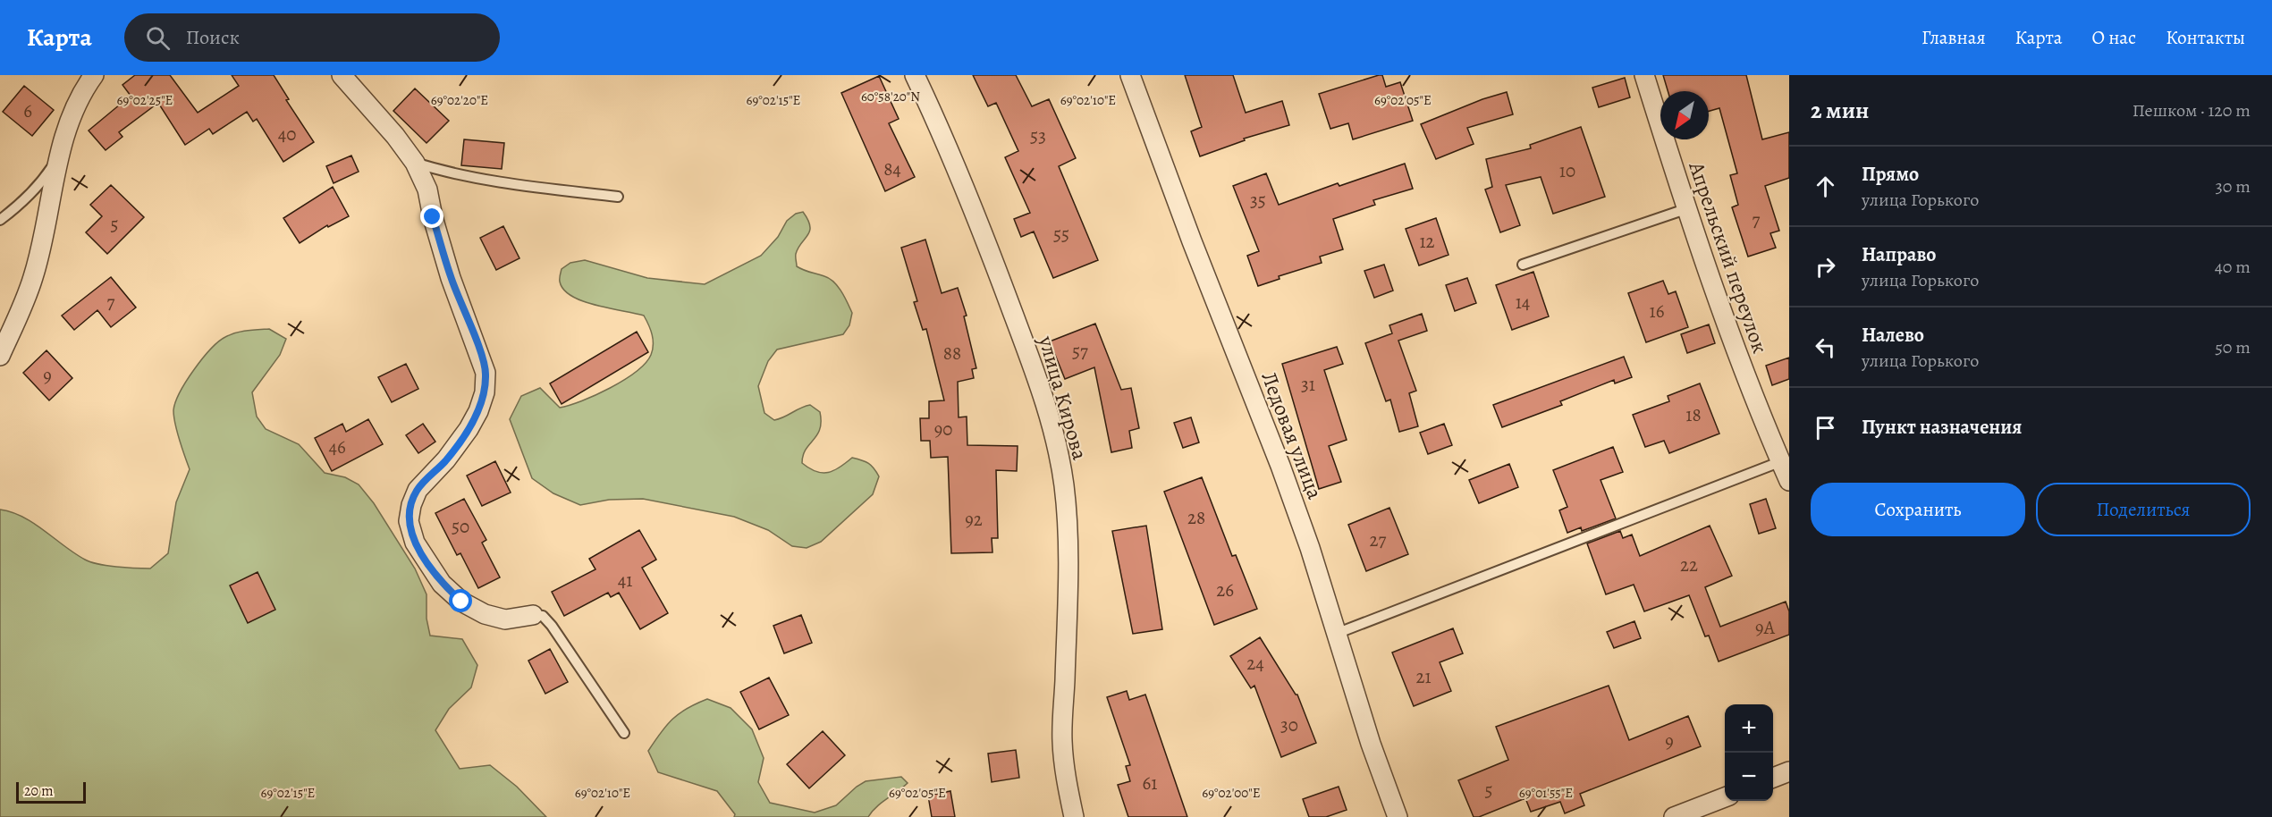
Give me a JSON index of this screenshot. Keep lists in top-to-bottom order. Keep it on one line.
{"streets":{"street":["Апрельский переулок","улица Кирова","Ледовая улица"]},"house_numbers":["6","40","53","84","10","35","7","5","55","12","7","14","16","57","88","9","31","18","90","46","28","92","50","27","22","41","26","9А","24","21","30","9","61","5"],"scale_bar":"20 m","north":"bottom left","page":{"header":"Карта","search":"Поиск","nav":["Главная","Карта","О нас","Контакты"],"heading":["2 мин","Пешком · 120 m"],"list":[["Прямо","улица Горького","30 m"],["Направо","улица Горького","40 m"],["Налево","улица Горького","50 m"],"Пункт назначения"],"buttons":["Сохранить","Поделиться"],"map_buttons":["+","−"],"scale":"20 m"},"coordinates":["60°58'20\"N","69°02'25\"E","69°02'20\"E","69°02'15\"E","69°02'10\"E","69°02'05\"E","69°02'00\"E","69°01'55\"E"]}
